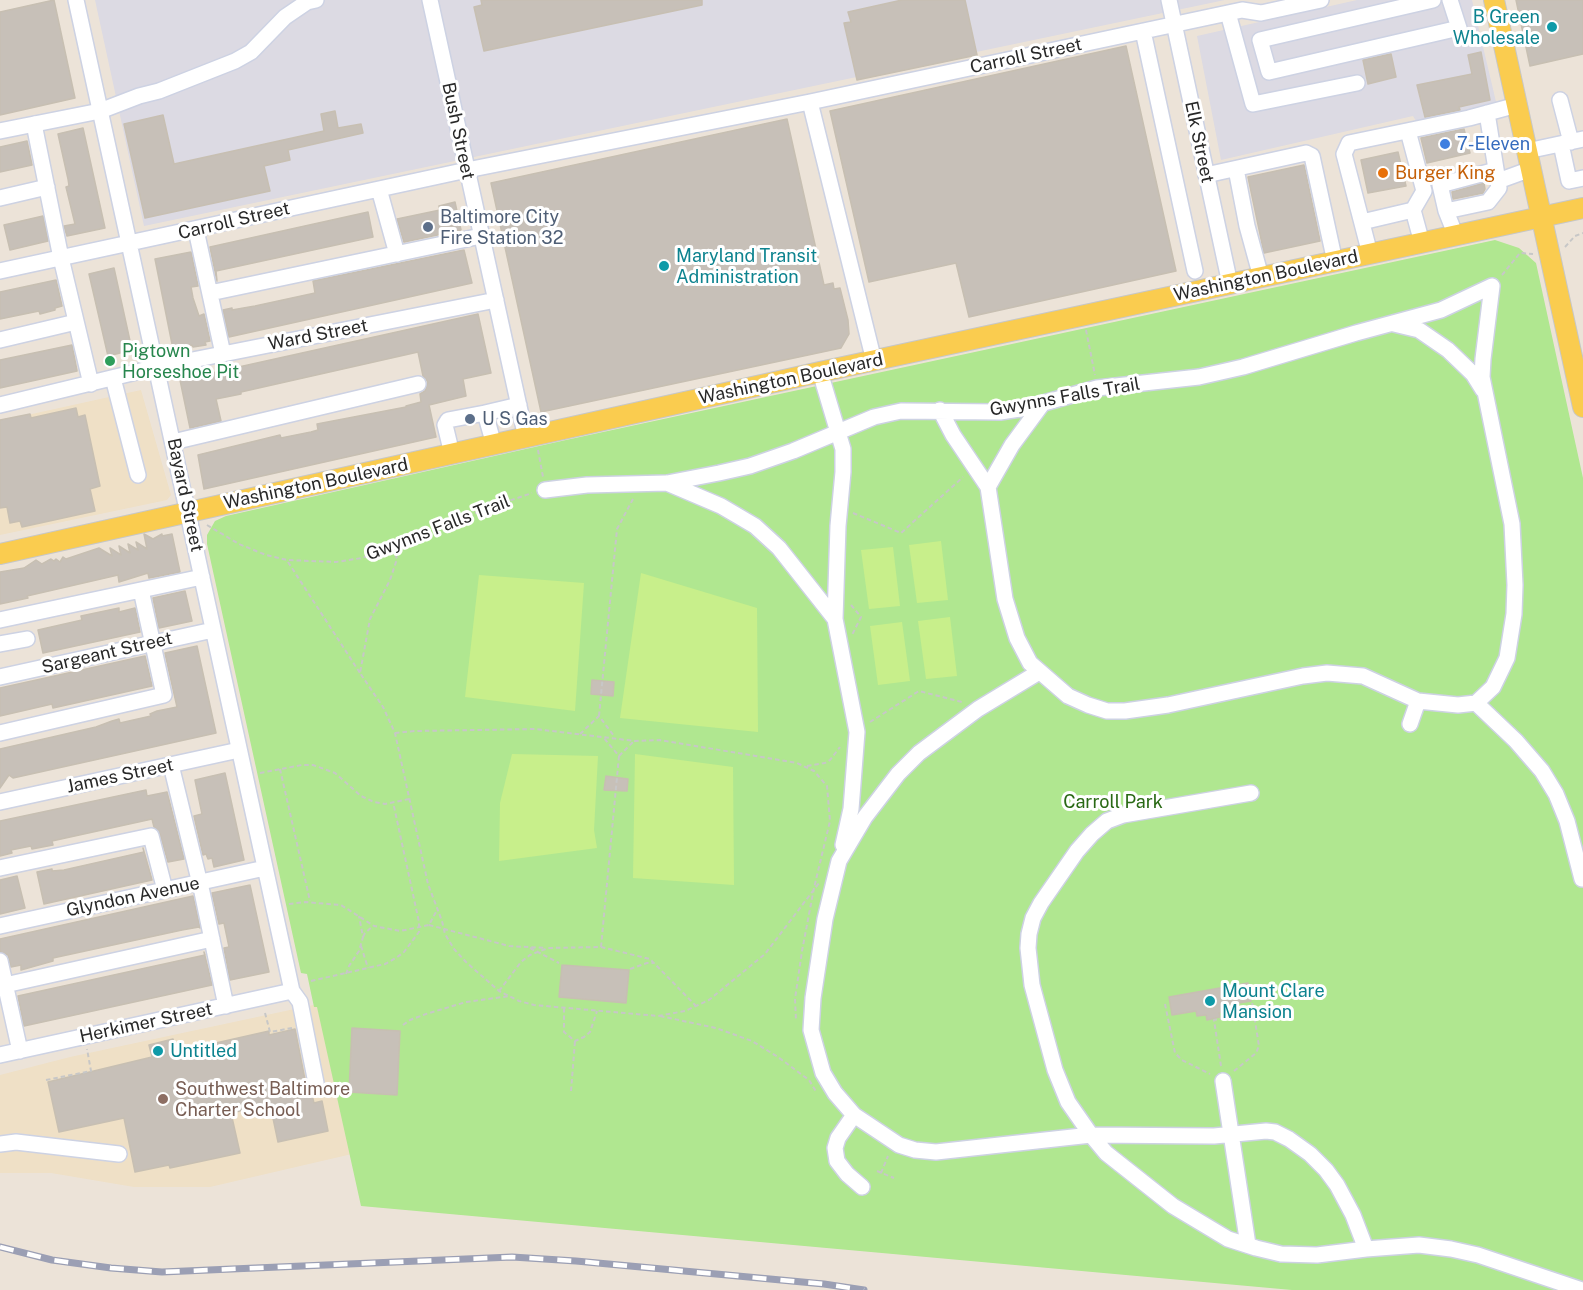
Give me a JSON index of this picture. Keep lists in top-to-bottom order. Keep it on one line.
{"streets":{"main road":["Washington Boulevard"],"street":["Carroll Street","Bush Street","Elk Street","Ward Street","Gwynns Falls Trail","Bayard Street","Sargeant Street","James Street","Glyndon Avenue","Herkimer Street"]},"crossings":[["Carroll Street","Bush Street"],["Carroll Street","Elk Street"],["Carroll Street","Bayard Street"],["Bush Street","Washington Boulevard"],["Bush Street","Ward Street"],["Elk Street","Washington Boulevard"],["Washington Boulevard","Bayard Street"],["Ward Street","Bayard Street"],["Bayard Street","Sargeant Street"],["Bayard Street","James Street"],["Bayard Street","Glyndon Avenue"],["Bayard Street","Herkimer Street"]],"parks":["Carroll Park"],"places":["B Green Wholesale","7-Eleven","Burger King","Baltimore City Fire Station 32","Maryland Transit Administration","Pigtown Horseshoe Pit","U S Gas","Mount Clare Mansion","Untitled","Southwest Baltimore Charter School"]}
